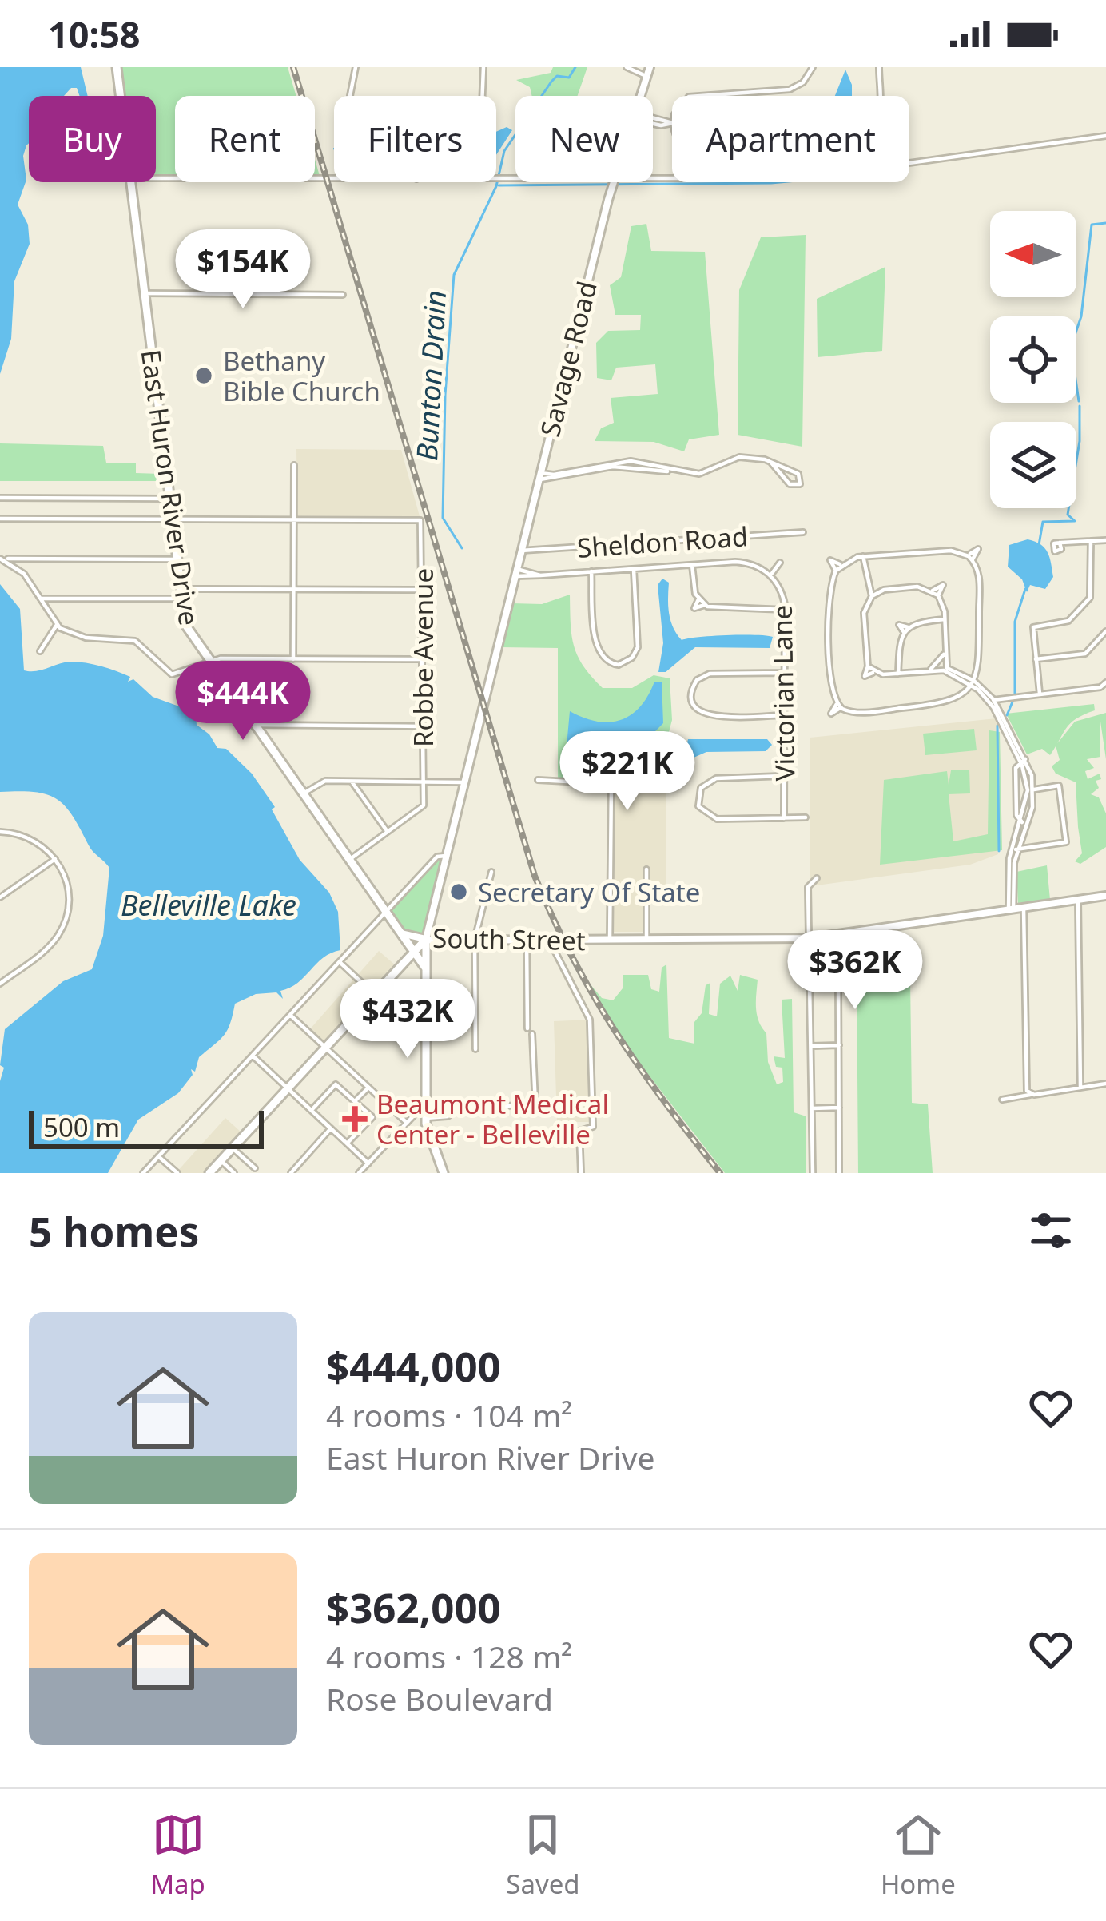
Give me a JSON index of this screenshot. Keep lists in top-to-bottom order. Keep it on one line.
{"streets":{"main road":["East Huron River Drive"],"street":["Savage Road","Sheldon Road","Robbe Avenue","Victorian Lane","South Street"]},"crossings":[["Savage Road","Sheldon Road"],["Savage Road","Victorian Lane"],["Savage Road","South Street"],["East Huron River Drive","South Street"]],"water":["Bunton Drain","Belleville Lake"],"places":{"other":["Bethany Bible Church","Secretary Of State"],"health":["Beaumont Medical Center - Belleville"]},"scale_bar":"500 m","north":"left","page":{"status":"10:58","chip":["Buy","Rent","Filters","New","Apartment"],"price":["$154K","$444K","$221K","$362K","$432K"],"scale":"500 m","heading":"5 homes","list":[{"name":"$444,000","note":"4 rooms · 104 m² · East Huron River Drive"},{"name":"$362,000","note":"4 rooms · 128 m² · Rose Boulevard"}],"tabs":["Map","Saved","Home"]}}
